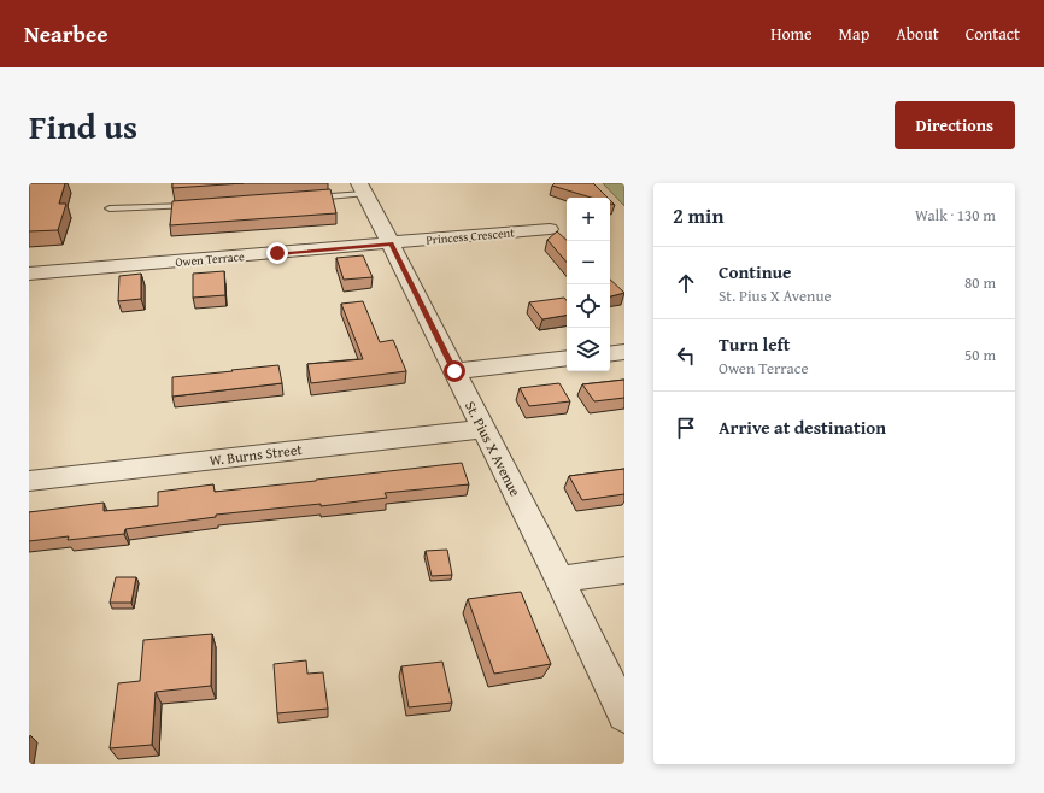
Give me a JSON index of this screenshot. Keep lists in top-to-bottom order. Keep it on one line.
{"streets":{"street":["Princess Crescent","Owen Terrace","St. Pius X Avenue","W. Burns Street"]},"crossings":[["Princess Crescent","Owen Terrace"],["Princess Crescent","St. Pius X Avenue"],["Owen Terrace","St. Pius X Avenue"],["St. Pius X Avenue","W. Burns Street"]],"page":{"header":"Nearbee","nav":["Home","Map","About","Contact"],"title":"Find us","buttons":"Directions","heading":["2 min","Walk · 130 m"],"map_buttons":["+","−"],"list":[["Continue","St. Pius X Avenue","80 m"],["Turn left","Owen Terrace","50 m"],"Arrive at destination"]}}
